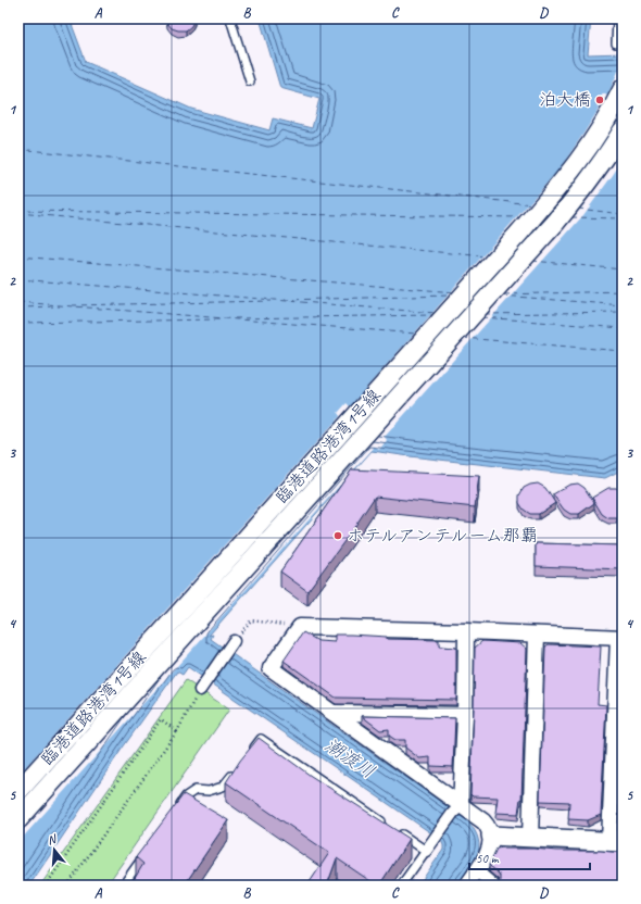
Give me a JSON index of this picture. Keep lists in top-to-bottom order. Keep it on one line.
{"streets":{"street":["臨港道路港湾1号線"]},"water":["潮渡川"],"places":["泊大橋","ホテルアンテルーム那覇"],"scale_bar":"50 m","north":"top","grid":{"columns":["A","B","C","D"],"rows":["1","2","3","4","5"]}}
